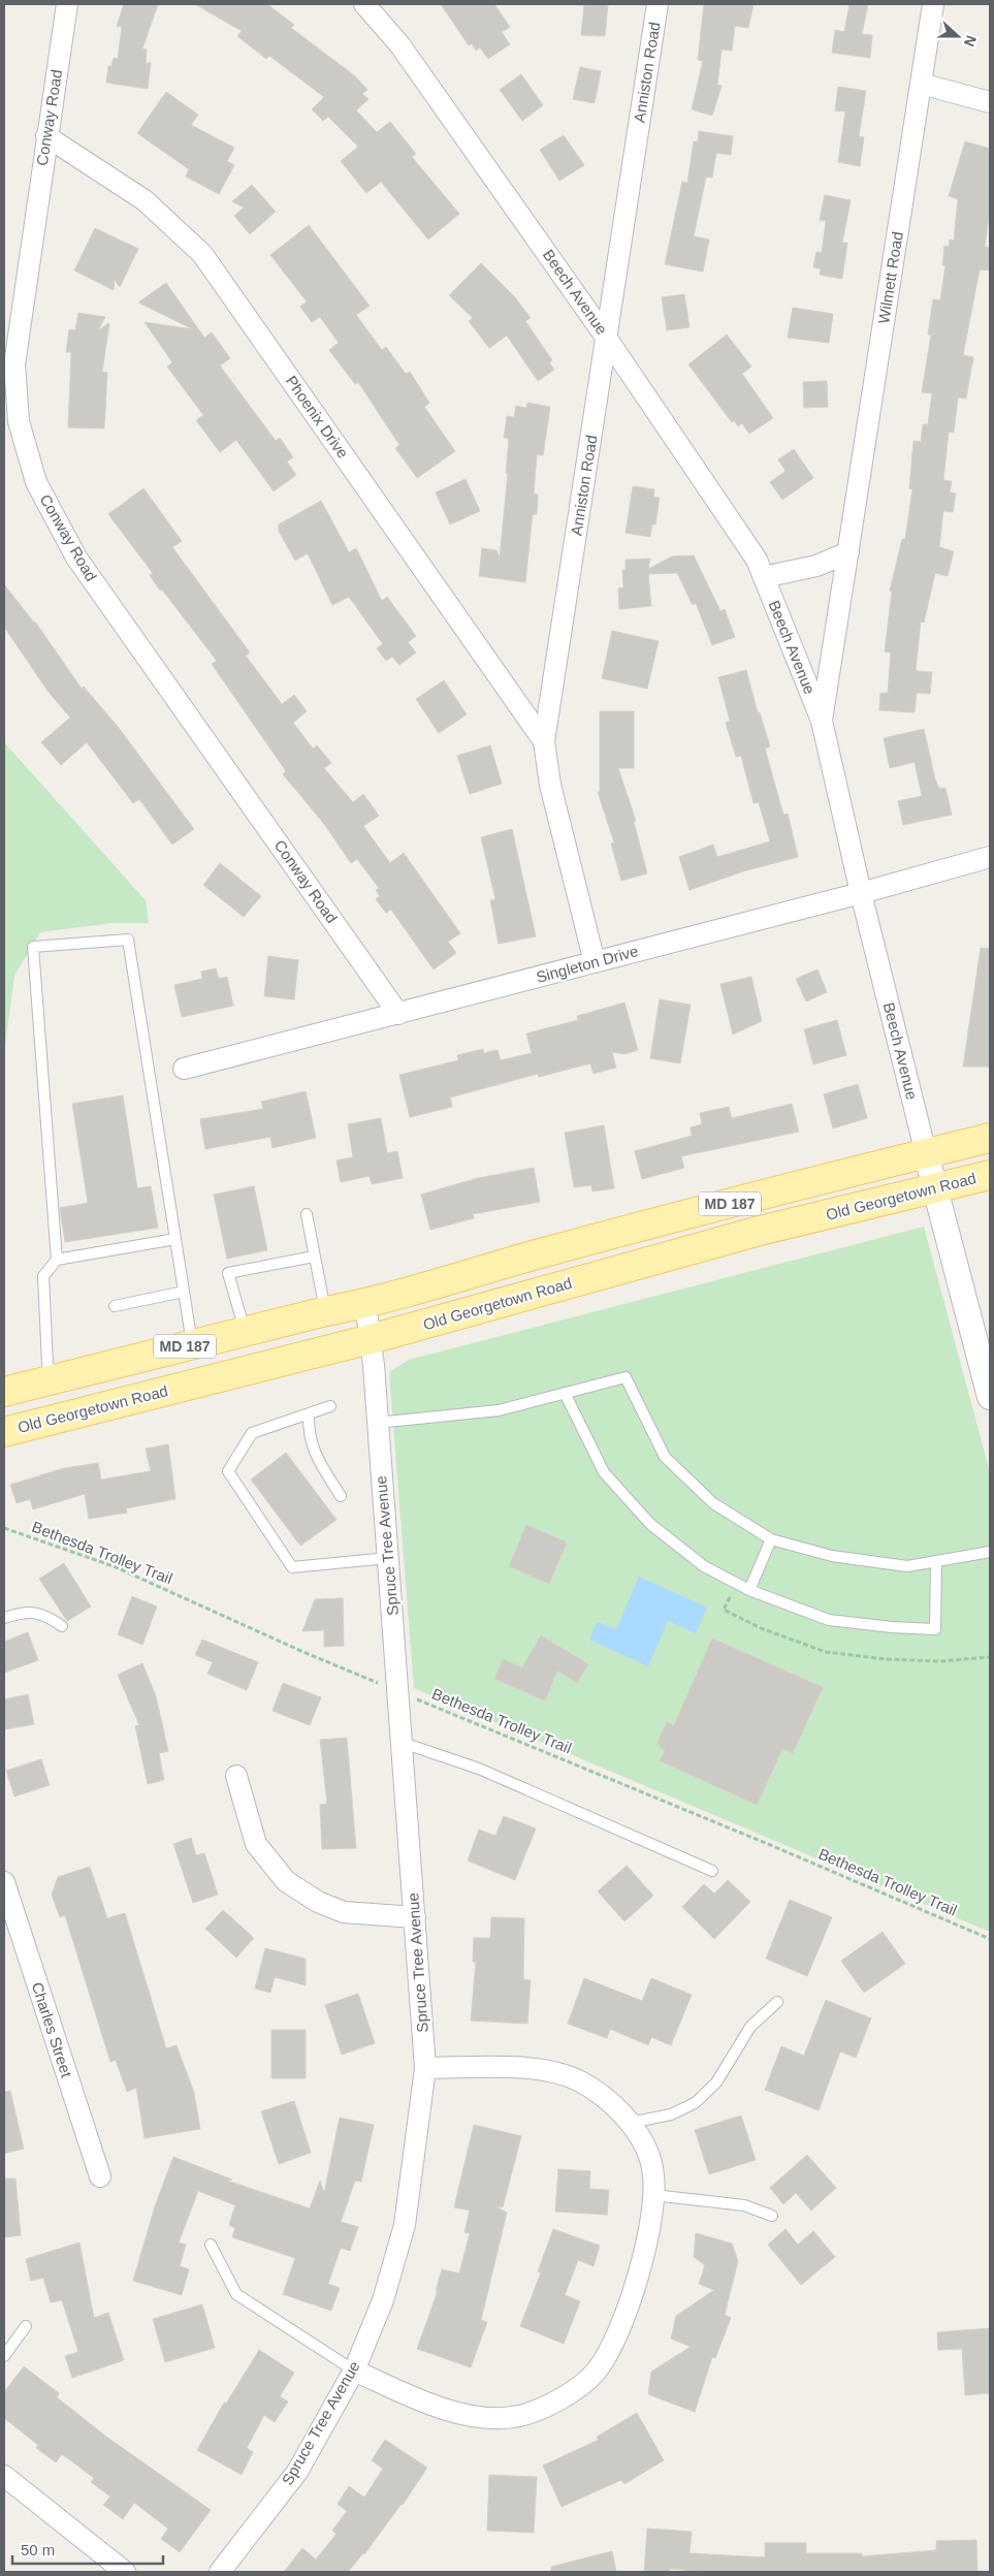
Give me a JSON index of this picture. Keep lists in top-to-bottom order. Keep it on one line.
{"streets":{"main road":["Old Georgetown Road","MD 187"],"street":["Anniston Road","Conway Road","Wilmett Road","Beech Avenue","Phoenix Drive","Singleton Drive","Spruce Tree Avenue","Charles Street"],"path":["Bethesda Trolley Trail"]},"crossings":[["Anniston Road","Beech Avenue"],["Anniston Road","Phoenix Drive"],["Anniston Road","Singleton Drive"],["Conway Road","Phoenix Drive"],["Conway Road","Singleton Drive"],["Wilmett Road","Beech Avenue"],["Beech Avenue","Singleton Drive"],["Beech Avenue","Old Georgetown Road"],["Beech Avenue","MD 187"],["Old Georgetown Road","Spruce Tree Avenue"],["MD 187","Spruce Tree Avenue"],["Spruce Tree Avenue","Bethesda Trolley Trail"]],"scale_bar":"50 m","north":"right"}
